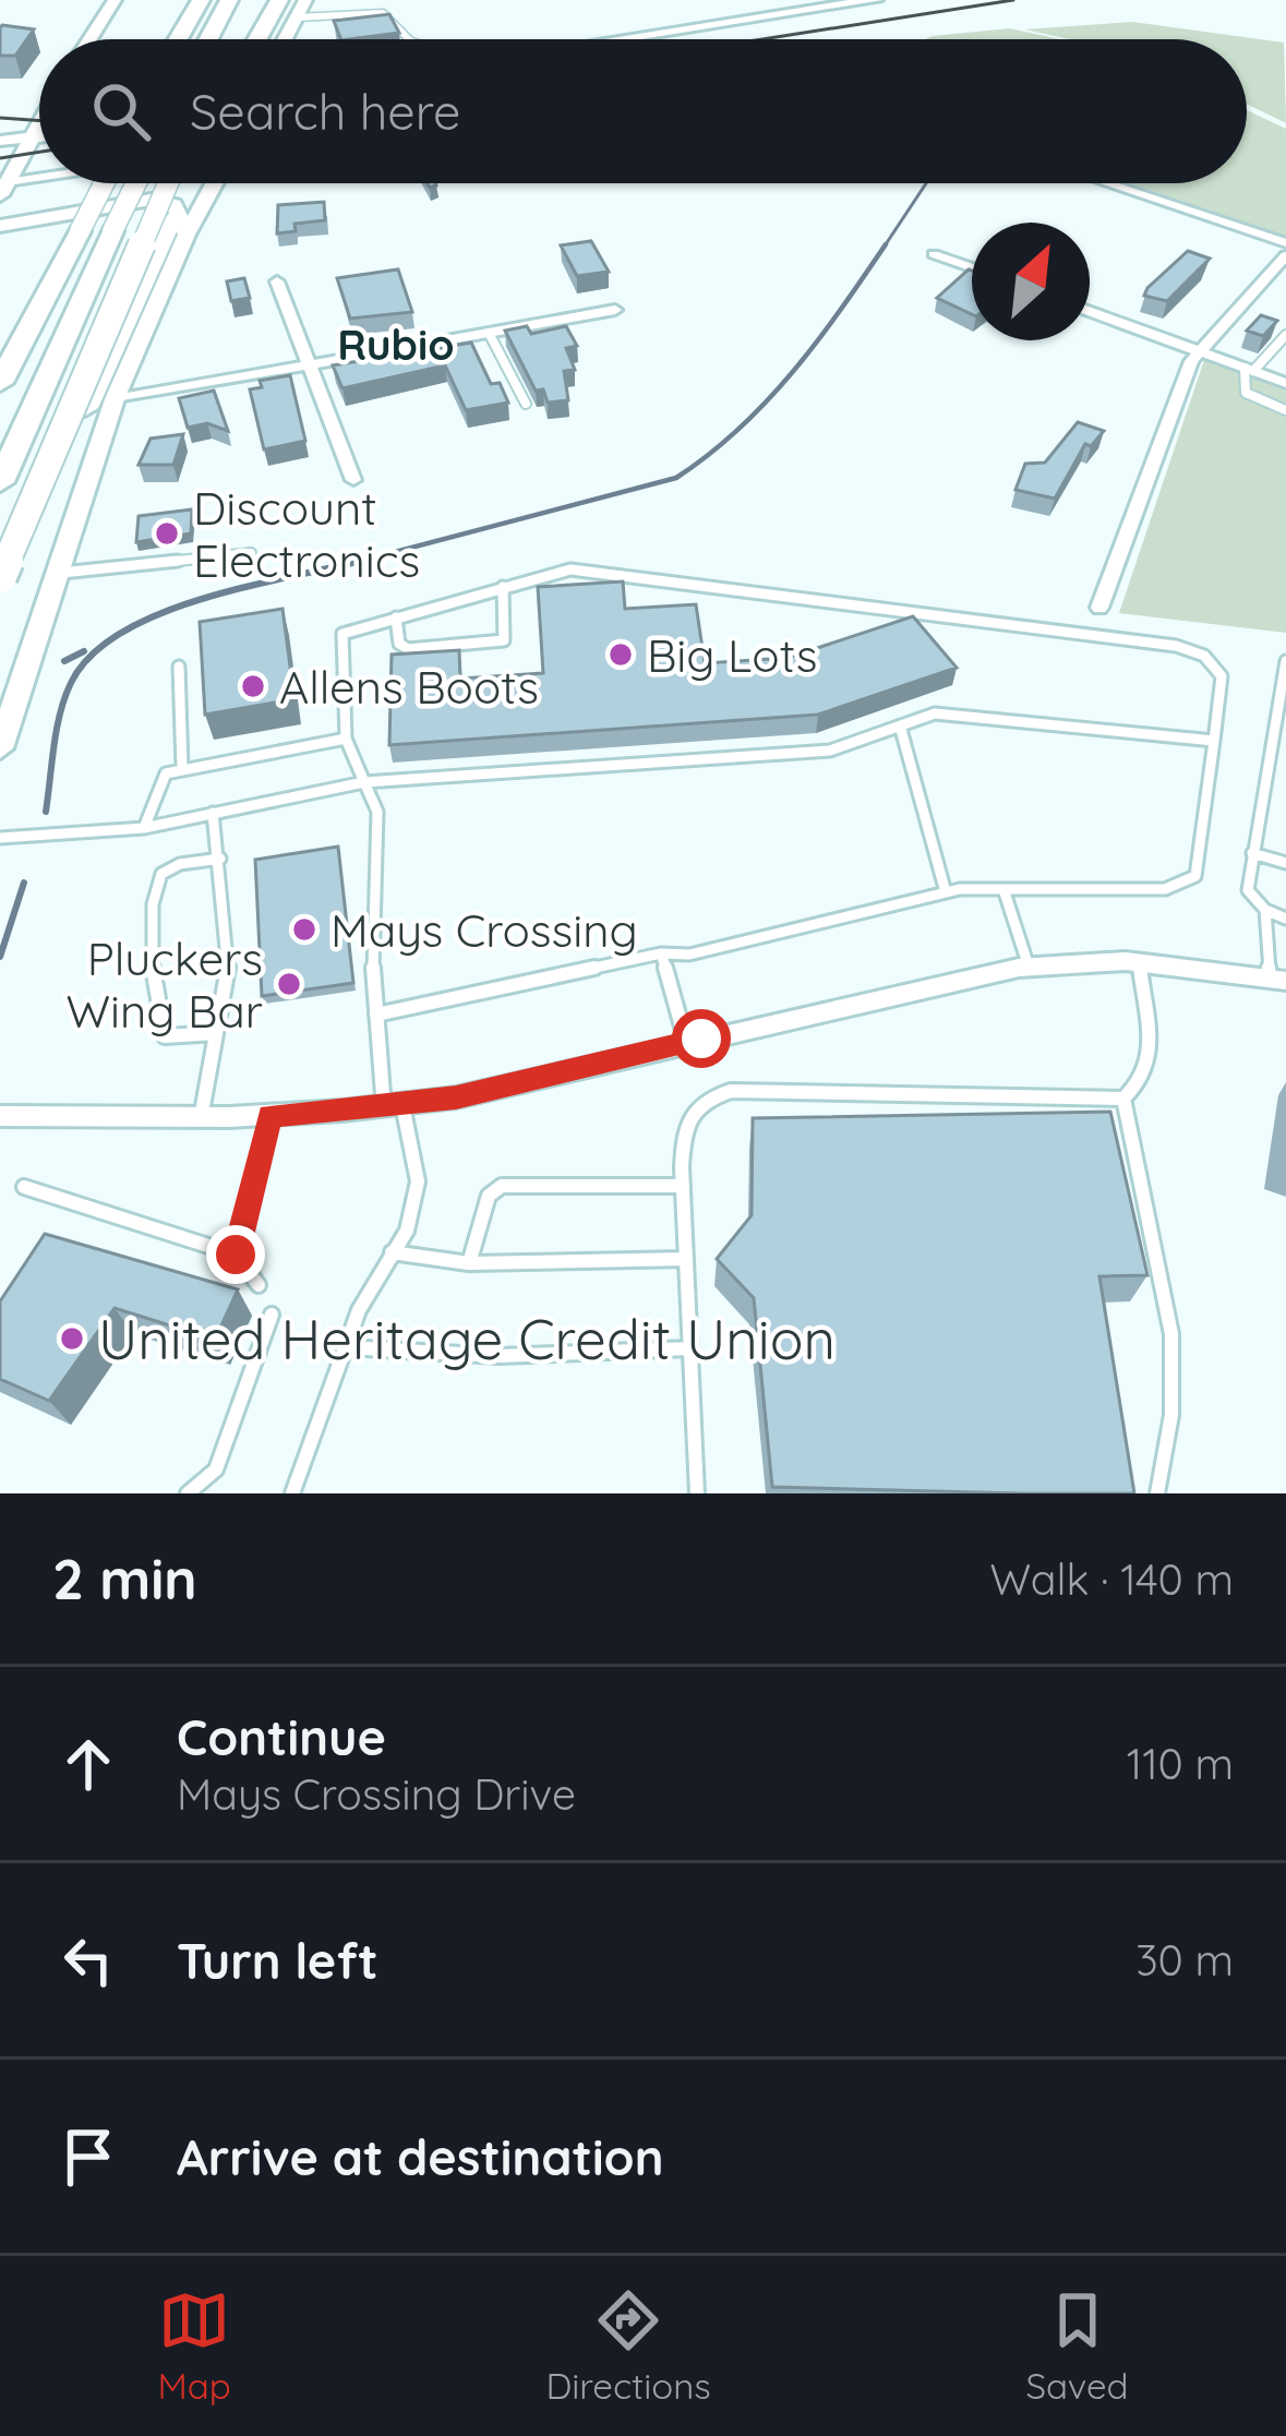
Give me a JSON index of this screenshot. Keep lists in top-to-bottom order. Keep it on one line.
{"districts":["Rubio"],"places":["Discount Electronics","Big Lots","Allens Boots","Mays Crossing","Pluckers Wing Bar","United Heritage Credit Union"],"north":"top right","page":{"search":"Search here","heading":["2 min","Walk · 140 m"],"list":[["Continue","Mays Crossing Drive","110 m"],["Turn left","30 m"],"Arrive at destination"],"nav":["Map","Directions","Saved"]}}
